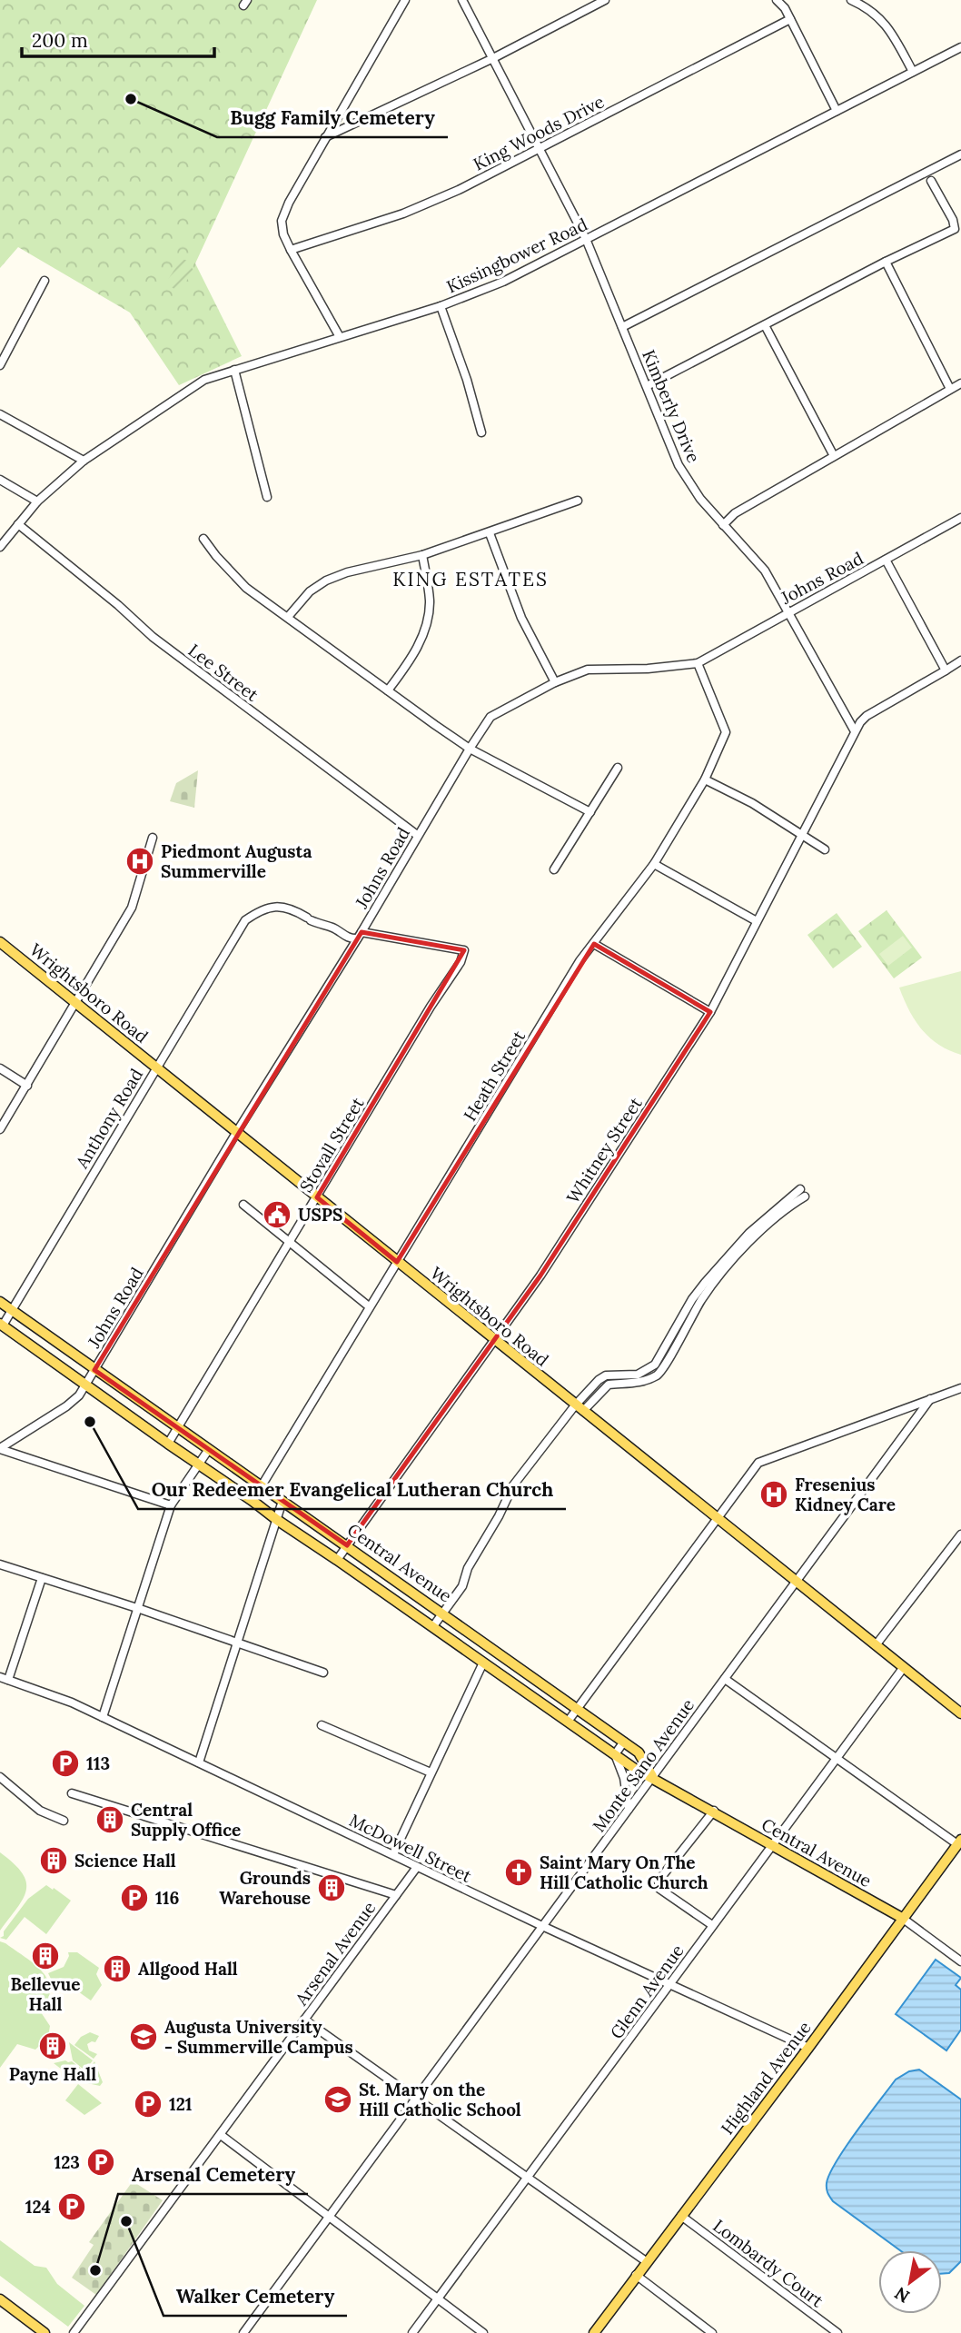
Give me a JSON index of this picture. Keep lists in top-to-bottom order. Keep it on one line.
{"streets":{"main road":["Wrightsboro Road","Central Avenue","Highland Avenue"],"street":["King Woods Drive","Kissingbower Road","Kimberly Drive","Johns Road","Lee Street","Heath Street","Anthony Road","Stovall Street","Whitney Street","Monte Sano Avenue","McDowell Street","Arsenal Avenue","Glenn Avenue","Lombardy Court"]},"crossings":[["King Woods Drive","Kimberly Drive"],["Kissingbower Road","Kimberly Drive"],["Kissingbower Road","Lee Street"],["Kimberly Drive","Johns Road"],["Kimberly Drive","Whitney Street"],["Johns Road","Lee Street"],["Johns Road","Wrightsboro Road"],["Johns Road","Heath Street"],["Johns Road","Anthony Road"],["Johns Road","Stovall Street"],["Johns Road","Central Avenue"],["Wrightsboro Road","Heath Street"],["Wrightsboro Road","Anthony Road"],["Wrightsboro Road","Stovall Street"],["Wrightsboro Road","Whitney Street"],["Wrightsboro Road","Monte Sano Avenue"],["Wrightsboro Road","Glenn Avenue"],["Heath Street","Central Avenue"],["Anthony Road","Stovall Street"],["Anthony Road","Central Avenue"],["Stovall Street","Central Avenue"],["Whitney Street","Central Avenue"],["Central Avenue","Monte Sano Avenue"],["Central Avenue","Glenn Avenue"],["Central Avenue","Highland Avenue"],["Monte Sano Avenue","McDowell Street"],["McDowell Street","Arsenal Avenue"],["McDowell Street","Glenn Avenue"],["McDowell Street","Highland Avenue"],["Highland Avenue","Lombardy Court"]],"districts":["KING ESTATES"],"places":{"other":["Bugg Family Cemetery","Our Redeemer Evangelical Lutheran Church","Walker Cemetery","Arsenal Cemetery"],"hospital":["Piedmont Augusta Summerville","Fresenius Kidney Care"],"public building":["USPS"],"parking":["113","116","121","123","124"],"building":["Central Supply Office","Science Hall","Grounds Warehouse","Bellevue Hall","Allgood Hall","Payne Hall"],"church":["Saint Mary On The Hill Catholic Church"],"school or university":["Augusta University - Summerville Campus","St. Mary on the Hill Catholic School"]},"scale_bar":"200 m","north":"bottom left"}
